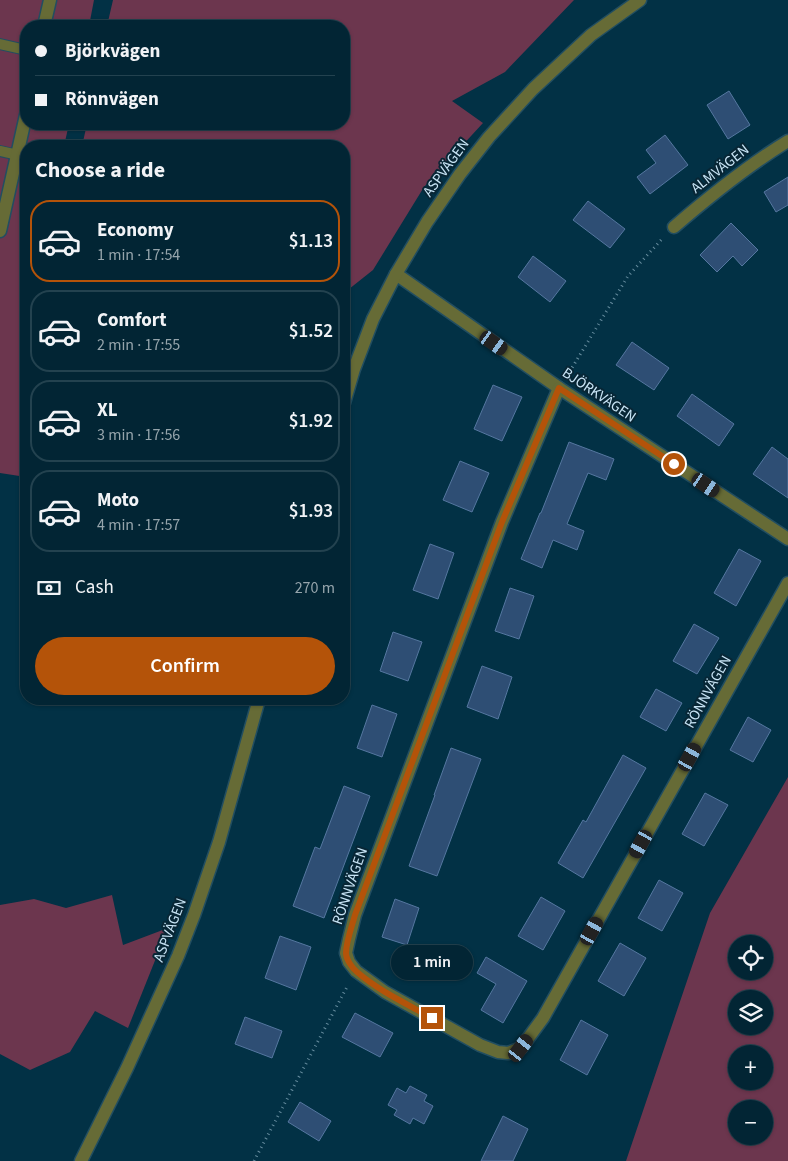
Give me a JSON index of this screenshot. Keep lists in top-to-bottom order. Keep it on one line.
{"streets":{"street":["ASPVÄGEN","ALMVÄGEN","BJÖRKVÄGEN","RÖNNVÄGEN"]},"crossings":[["ASPVÄGEN","BJÖRKVÄGEN"],["BJÖRKVÄGEN","RÖNNVÄGEN"]],"page":{"banner":["Björkvägen","Rönnvägen"],"heading":"Choose a ride","list":[{"name":"Economy","note":"1 min · 17:54","value":"$1.13"},{"name":"Comfort","note":"2 min · 17:55","value":"$1.52"},{"name":"XL","note":"3 min · 17:56","value":"$1.92"},{"name":"Moto","note":"4 min · 17:57","value":"$1.93"}],"pay":["Cash","270 m"],"buttons":"Confirm","map_buttons":["+","−"],"bubble":"1 min"}}
